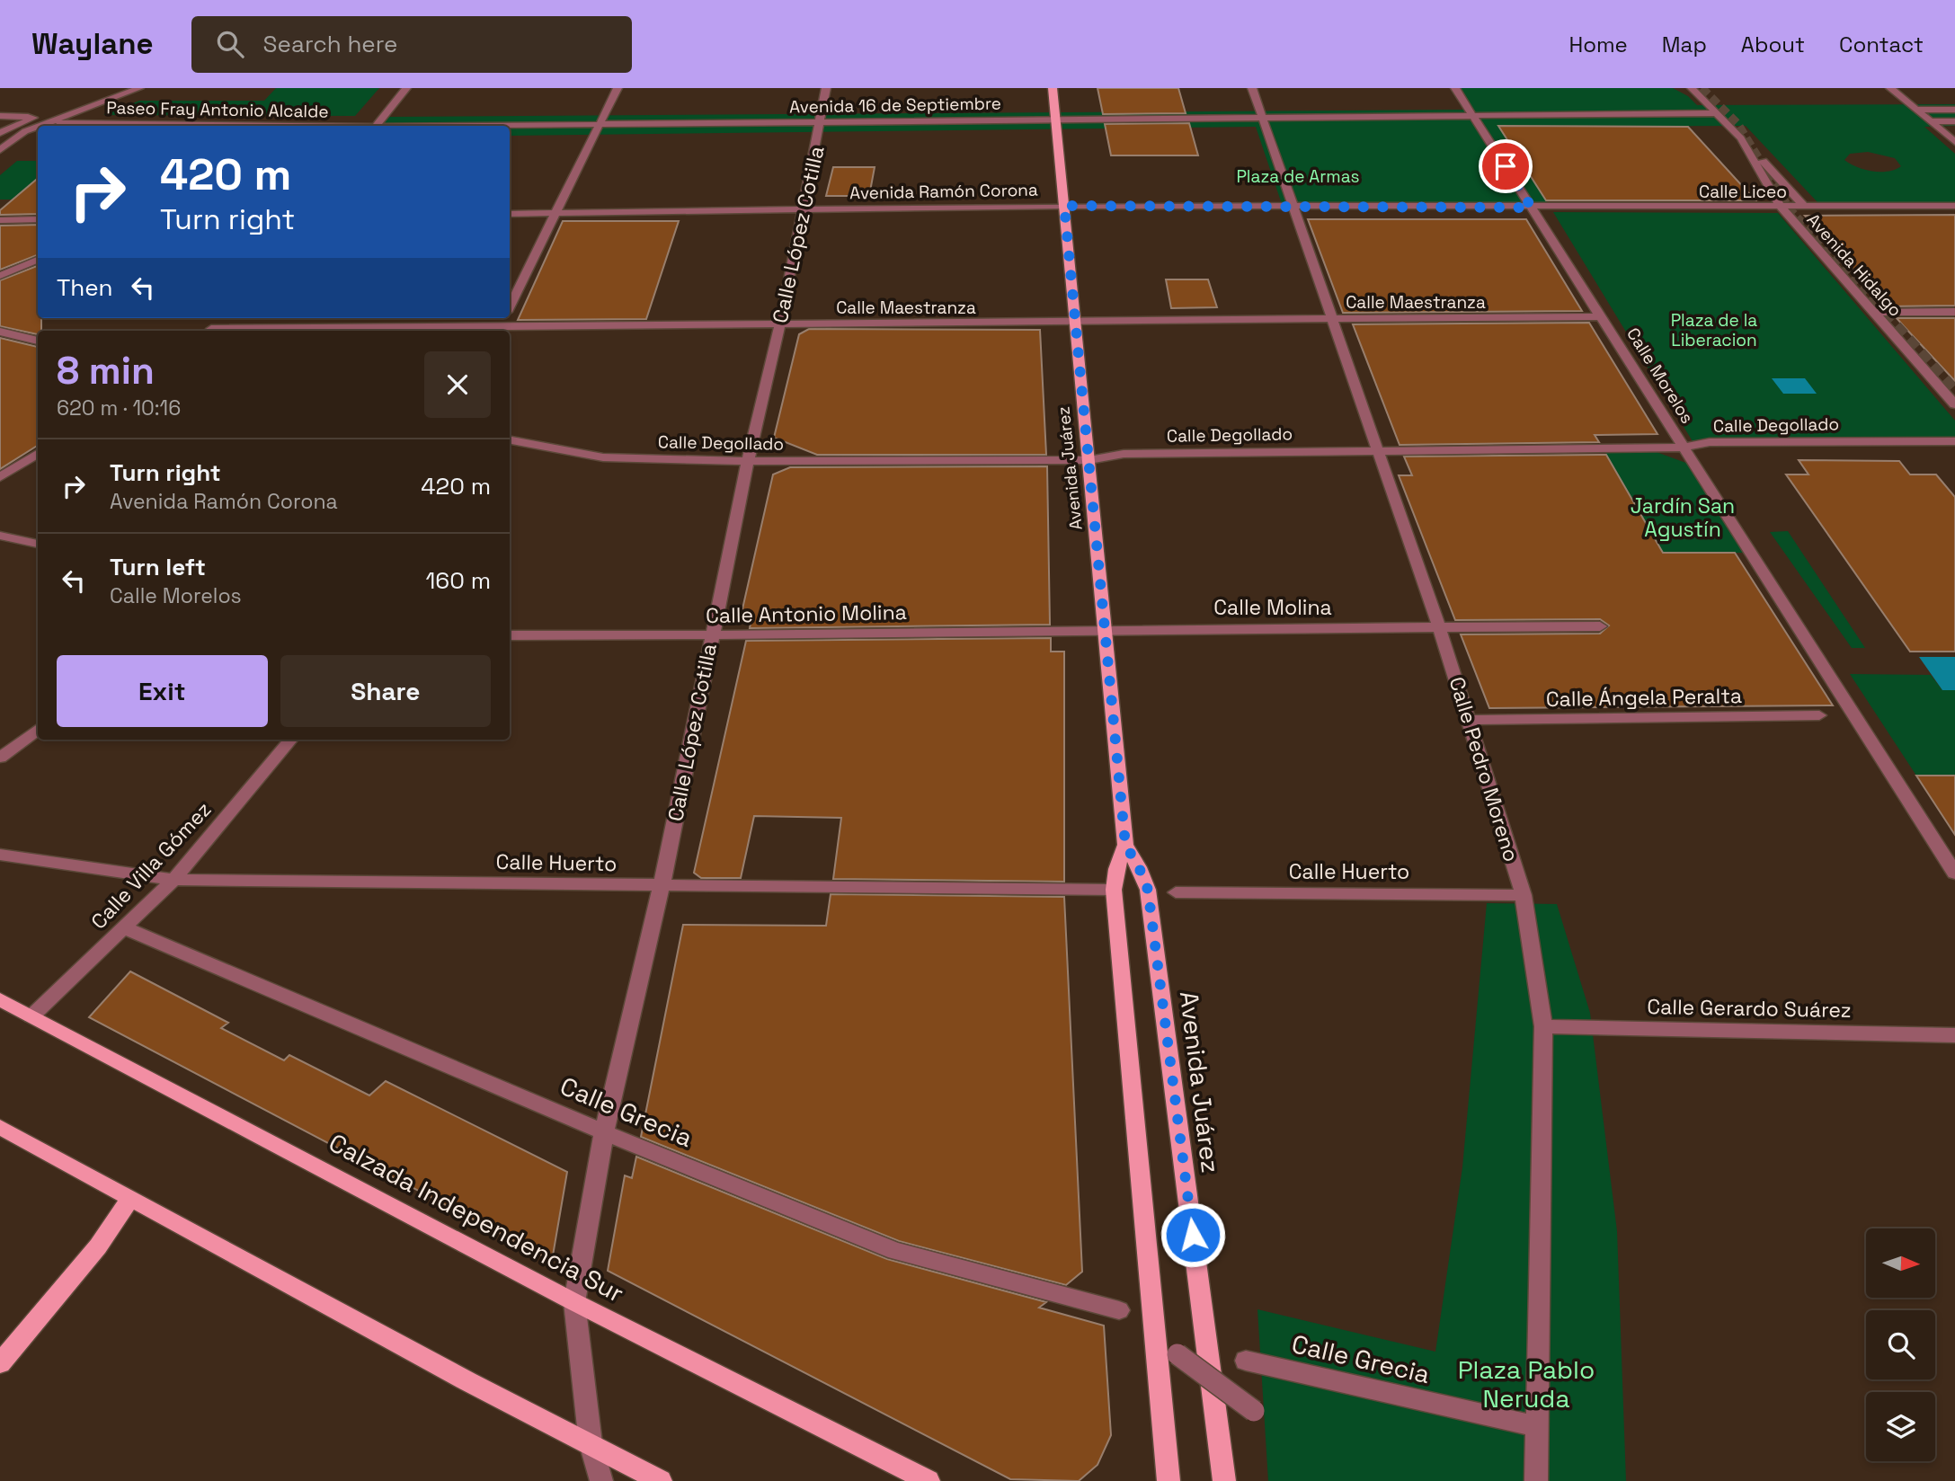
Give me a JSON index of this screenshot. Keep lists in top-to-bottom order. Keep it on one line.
{"streets":{"main road":["Avenida Juárez","Calzada Independencia Sur"],"street":["Avenida 16 de Septiembre","Paseo Fray Antonio Alcalde","Avenida Ramón Corona","Calle Liceo","Calle López Cotilla","Avenida Hidalgo","Calle Maestranza","Calle Morelos","Calle Degollado","Calle Molina","Calle Antonio Molina","Calle Ángela Peralta","Calle Pedro Moreno","Calle Huerto","Calle Villa Gómez","Calle Gerardo Suárez","Calle Grecia"]},"crossings":[["Avenida 16 de Septiembre","Paseo Fray Antonio Alcalde"],["Avenida 16 de Septiembre","Calle López Cotilla"],["Avenida 16 de Septiembre","Avenida Hidalgo"],["Avenida 16 de Septiembre","Calle Morelos"],["Avenida 16 de Septiembre","Avenida Juárez"],["Avenida 16 de Septiembre","Calle Pedro Moreno"],["Avenida Ramón Corona","Calle Liceo"],["Avenida Ramón Corona","Calle López Cotilla"],["Avenida Ramón Corona","Calle Morelos"],["Avenida Ramón Corona","Avenida Juárez"],["Avenida Ramón Corona","Calle Pedro Moreno"],["Calle Liceo","Avenida Hidalgo"],["Calle Liceo","Calle Morelos"],["Calle López Cotilla","Calle Maestranza"],["Calle López Cotilla","Calle Degollado"],["Calle López Cotilla","Calle Antonio Molina"],["Calle López Cotilla","Calle Huerto"],["Calle López Cotilla","Calle Grecia"],["Calle López Cotilla","Calzada Independencia Sur"],["Calle Maestranza","Calle Morelos"],["Calle Maestranza","Avenida Juárez"],["Calle Maestranza","Calle Pedro Moreno"],["Calle Morelos","Calle Degollado"],["Calle Degollado","Avenida Juárez"],["Calle Degollado","Calle Pedro Moreno"],["Avenida Juárez","Calle Molina"],["Avenida Juárez","Calle Antonio Molina"],["Avenida Juárez","Calle Huerto"],["Calle Molina","Calle Antonio Molina"],["Calle Molina","Calle Pedro Moreno"],["Calle Ángela Peralta","Calle Pedro Moreno"],["Calle Pedro Moreno","Calle Huerto"],["Calle Pedro Moreno","Calle Gerardo Suárez"],["Calle Pedro Moreno","Calle Grecia"],["Calle Huerto","Calle Villa Gómez"],["Calle Villa Gómez","Calle Grecia"],["Calle Villa Gómez","Calzada Independencia Sur"]],"parks":["Plaza de Armas","Plaza de la Liberacion","Jardín San Agustín","Plaza Pablo Neruda"],"north":"right","page":{"header":"Waylane","search":"Search here","nav":["Home","Map","About","Contact"],"turn":["420 m","Turn right"],"then":"Then","heading":["8 min","620 m · 10:16"],"list":[{"name":"Turn right","note":"Avenida Ramón Corona","value":"420 m"},{"name":"Turn left","note":"Calle Morelos","value":"160 m"}],"buttons":["Exit","Share"]}}
